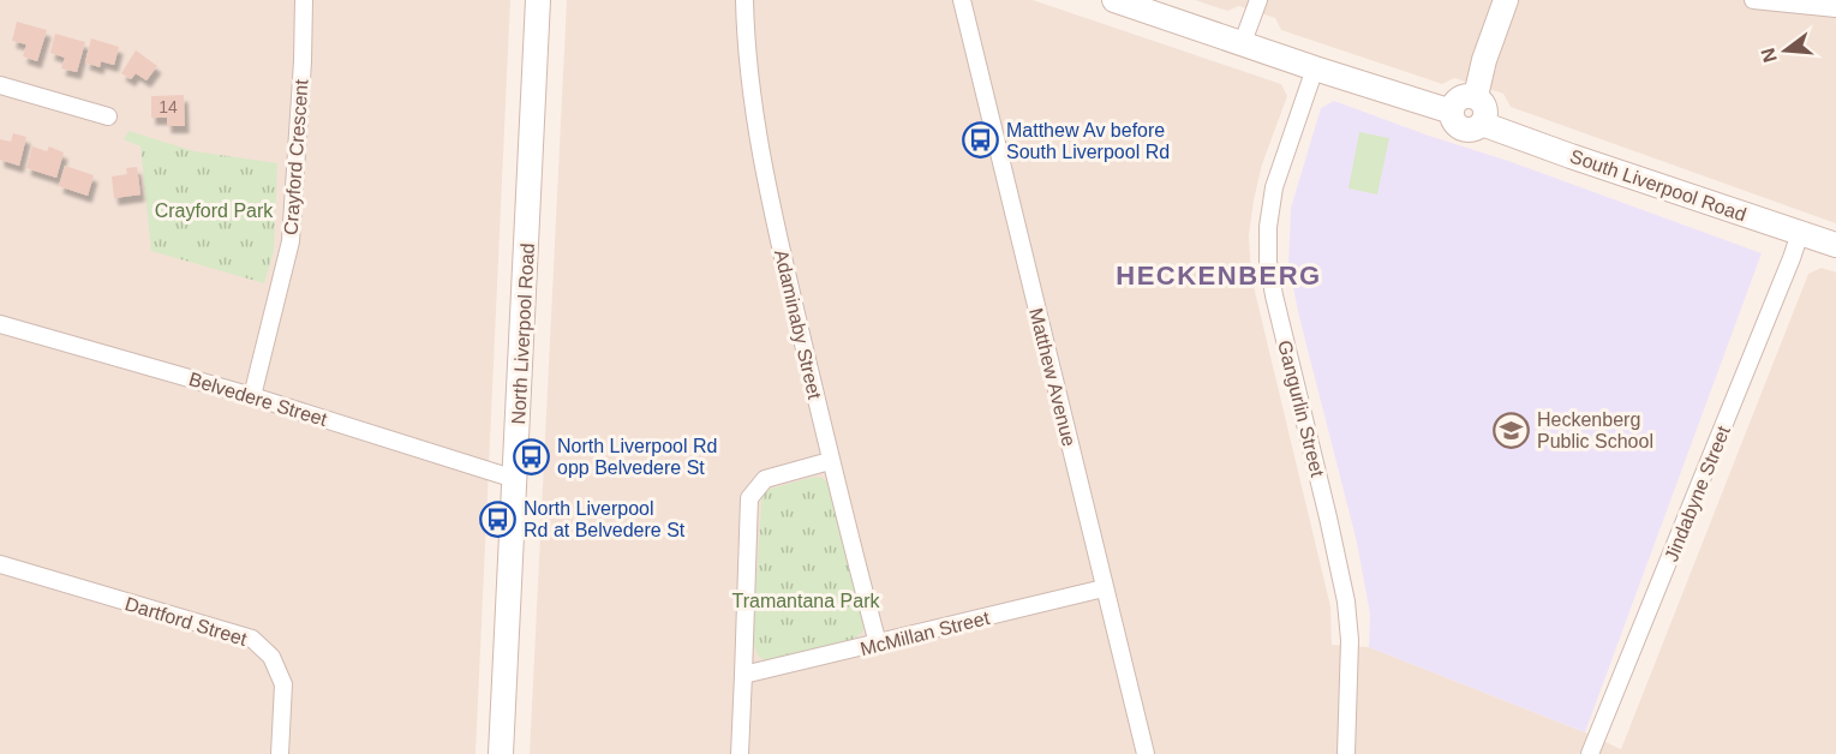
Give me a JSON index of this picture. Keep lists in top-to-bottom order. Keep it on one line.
{"streets":{"main road":["South Liverpool Road","North Liverpool Road"],"street":["Crayford Crescent","Adaminaby Street","Matthew Avenue","Belvedere Street","Gangurlin Street","Jindabyne Street","Dartford Street","McMillan Street"]},"crossings":[["Crayford Crescent","Belvedere Street"],["South Liverpool Road","Jindabyne Street"],["Adaminaby Street","McMillan Street"],["North Liverpool Road","Belvedere Street"],["Matthew Avenue","McMillan Street"]],"districts":["HECKENBERG"],"parks":["Crayford Park","Tramantana Park"],"places":{"bus stop":["Matthew Av before South Liverpool Rd","North Liverpool Rd opp Belvedere St","North Liverpool Rd at Belvedere St"],"school or university":["Heckenberg Public School"]},"house_numbers":["14"],"north":"left"}
